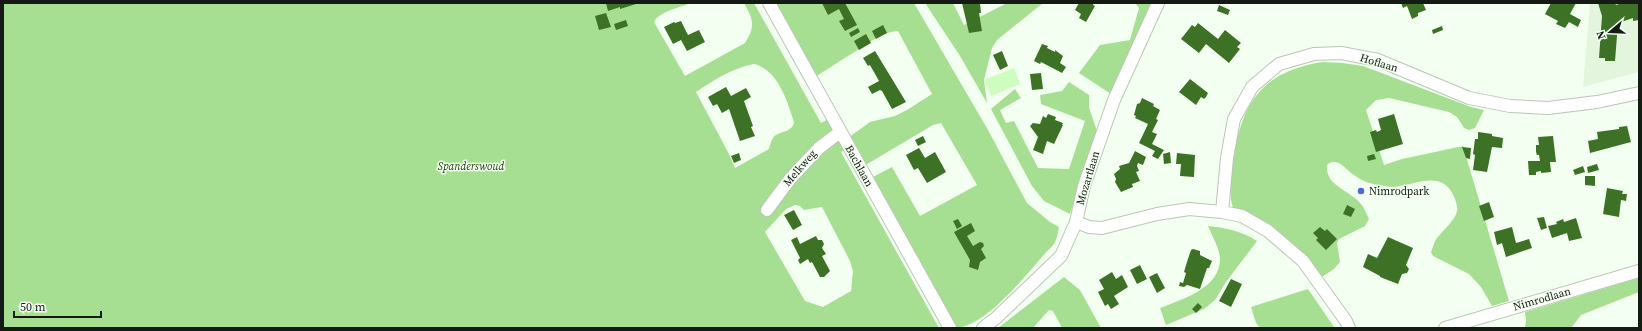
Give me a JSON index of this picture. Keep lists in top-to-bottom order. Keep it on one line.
{"streets":{"street":["Hoflaan","Bachlaan","Melkweg","Mozartlaan","Nimrodlaan"]},"crossings":[["Bachlaan","Melkweg"]],"parks":["Spanderswoud"],"places":["Nimrodpark"],"scale_bar":"50 m","north":"left"}
